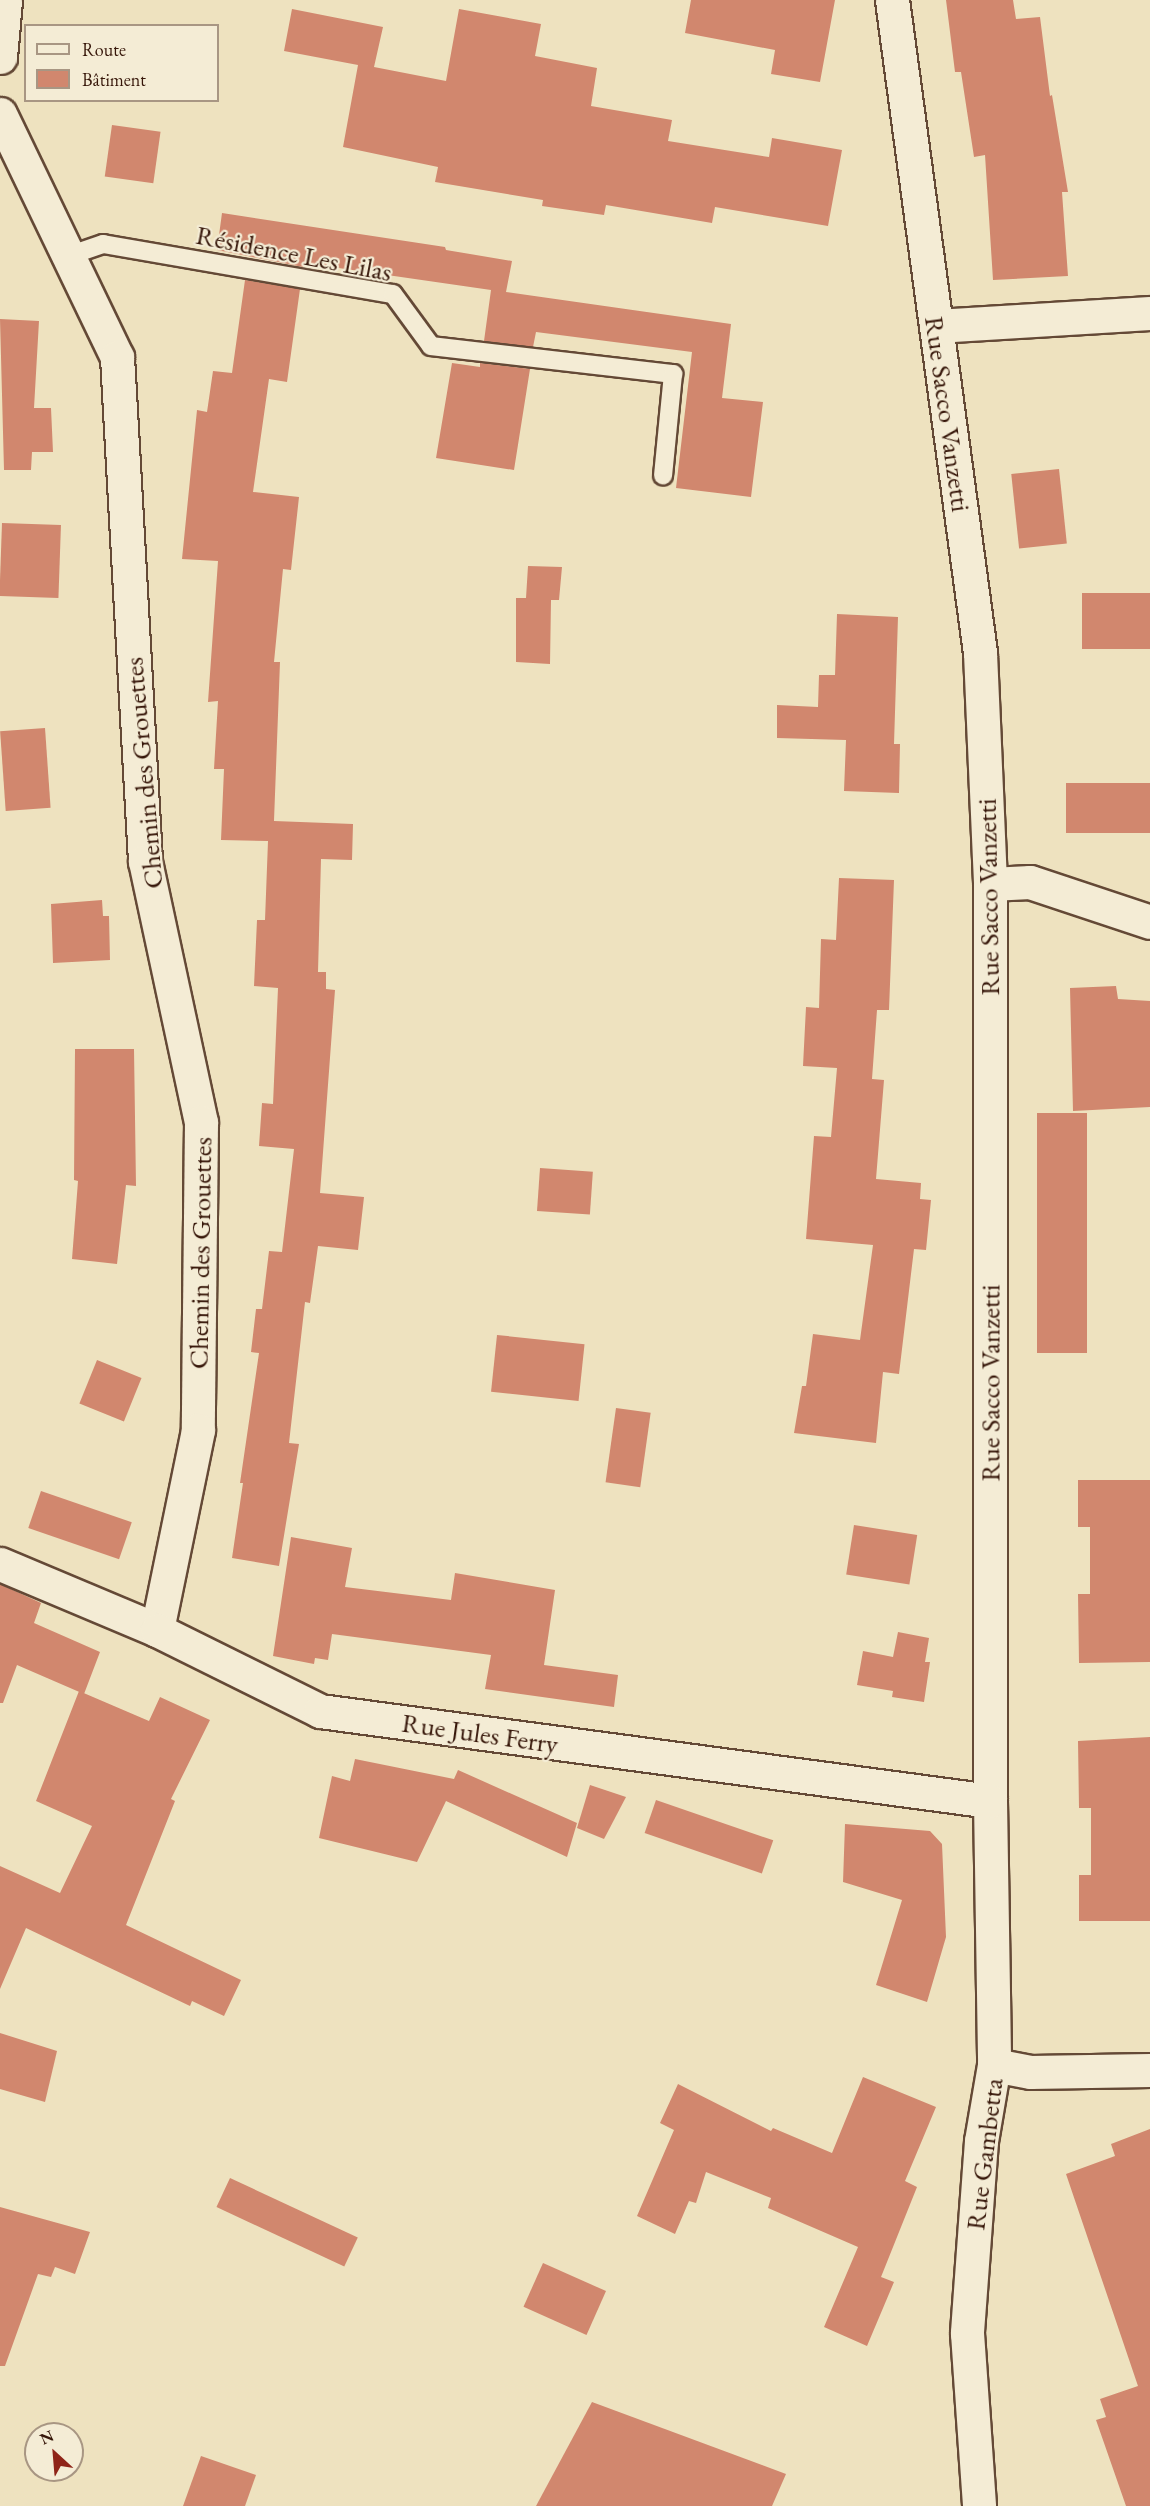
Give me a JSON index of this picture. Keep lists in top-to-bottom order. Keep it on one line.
{"streets":{"street":["Rue Sacco Vanzetti","Chemin des Grouettes","Rue Jules Ferry","Rue Gambetta"],"lane":["Résidence Les Lilas"]},"crossings":[["Résidence Les Lilas","Chemin des Grouettes"],["Rue Sacco Vanzetti","Rue Jules Ferry"],["Rue Sacco Vanzetti","Rue Gambetta"],["Chemin des Grouettes","Rue Jules Ferry"],["Rue Jules Ferry","Rue Gambetta"]],"legend":["Route","Bâtiment"],"north":"top left"}
